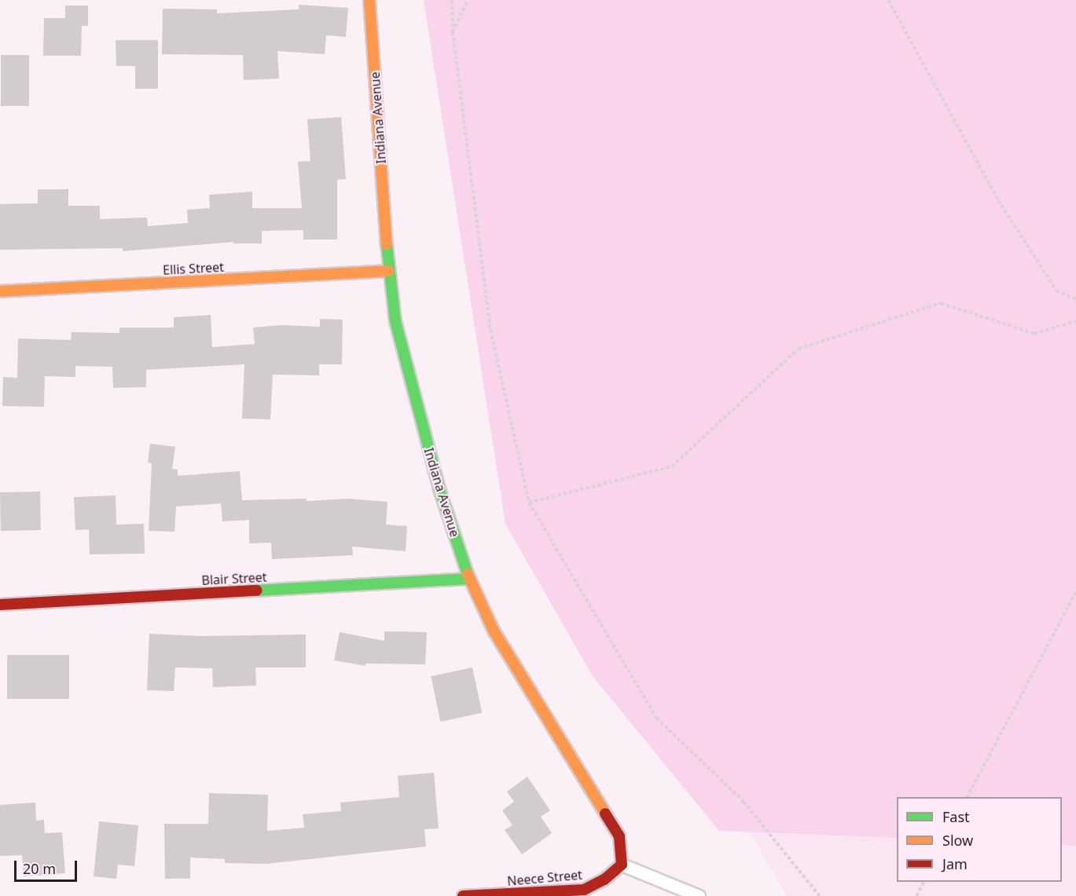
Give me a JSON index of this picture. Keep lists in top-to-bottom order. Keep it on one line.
{"streets":{"street":["Indiana Avenue","Ellis Street","Blair Street","Neece Street"]},"crossings":[["Indiana Avenue","Ellis Street"],["Indiana Avenue","Blair Street"],["Indiana Avenue","Neece Street"]],"legend":["Fast","Slow","Jam"],"scale_bar":"20 m"}
